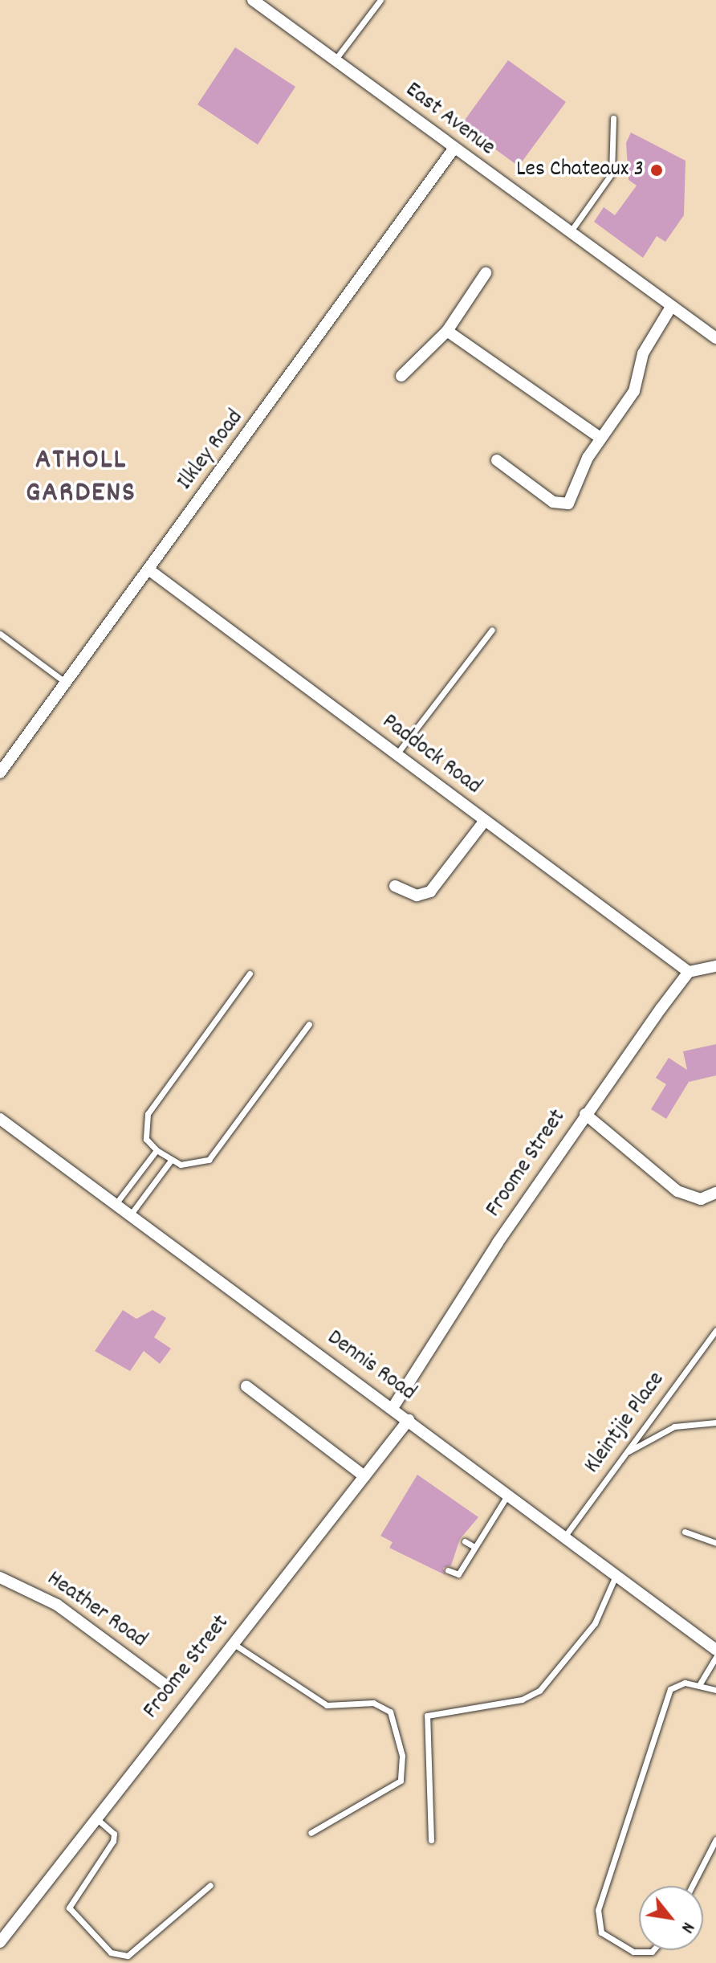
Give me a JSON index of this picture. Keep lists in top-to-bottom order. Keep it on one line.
{"streets":{"street":["East Avenue","Ilkley Road","Paddock Road","Froome Street","Dennis Road","Heather Road"],"lane":["Kleintjie Place"]},"crossings":[["East Avenue","Ilkley Road"],["Ilkley Road","Paddock Road"],["Paddock Road","Froome Street"],["Froome Street","Dennis Road"],["Dennis Road","Kleintjie Place"]],"districts":["ATHOLL GARDENS"],"places":["Les Chateaux 3"],"north":"bottom right"}
